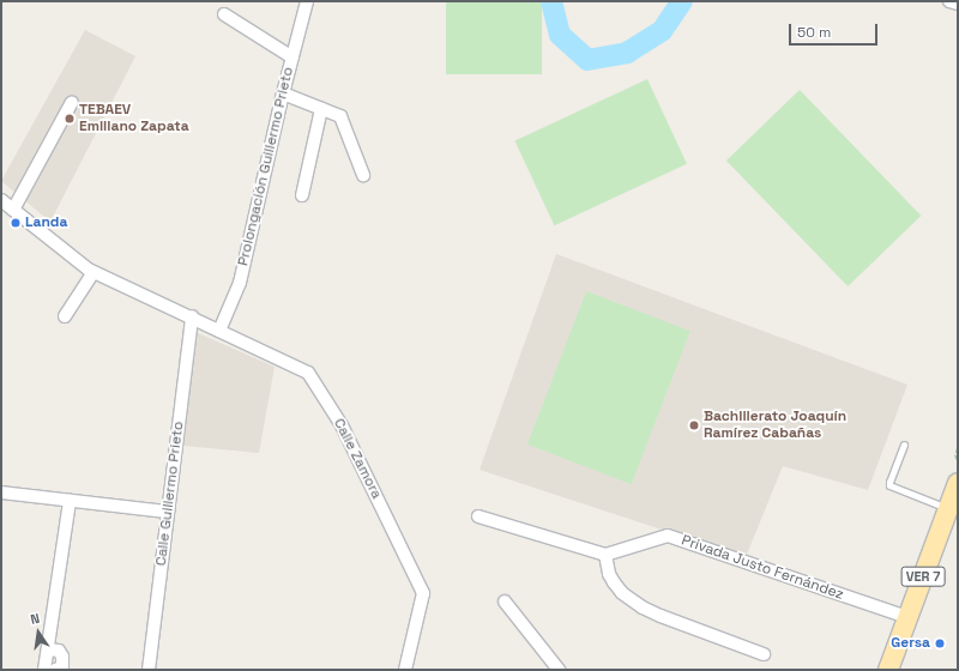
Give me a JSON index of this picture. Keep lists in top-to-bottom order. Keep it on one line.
{"streets":{"main road":["VER 7"],"street":["Prolongación Guillermo Prieto","Calle Zamora","Calle Guillermo Prieto","Privada Justo Fernández"]},"crossings":[["Prolongación Guillermo Prieto","Calle Zamora"],["Calle Zamora","Calle Guillermo Prieto"],["Privada Justo Fernández","VER 7"]],"places":["TEBAEV Emiliano Zapata","Landa","Bachillerato Joaquín Ramírez Cabañas","Gersa"],"scale_bar":"50 m","north":"top"}
